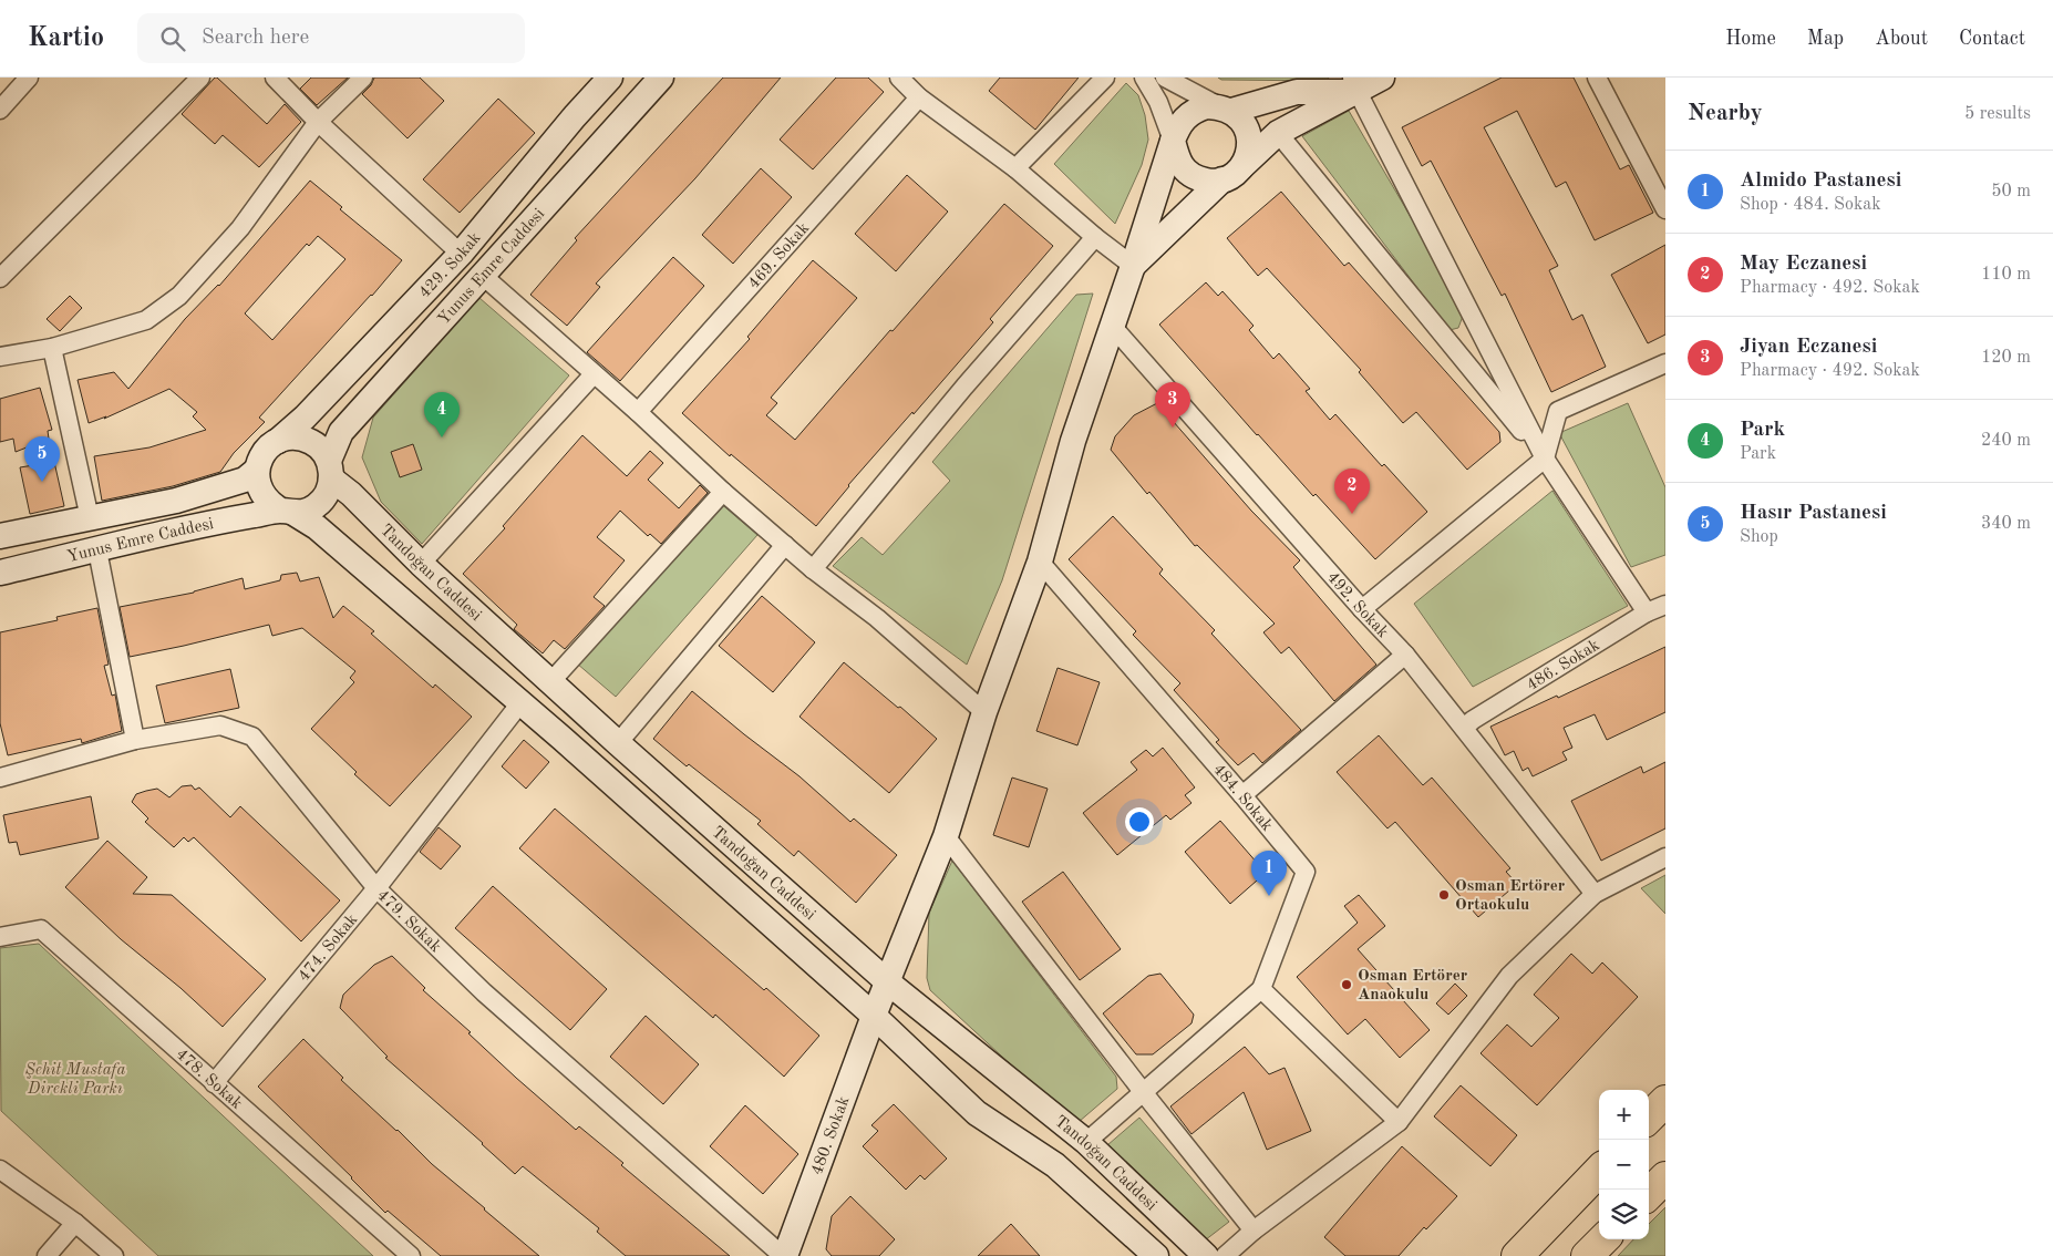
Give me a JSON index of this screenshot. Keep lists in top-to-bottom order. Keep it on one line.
{"streets":{"main road":["429. Sokak","Yunus Emre Caddesi","Tandoğan Caddesi","480. Sokak"],"street":["469. Sokak","492. Sokak","486. Sokak","484. Sokak","479. Sokak","474. Sokak","478. Sokak"]},"crossings":[["429. Sokak","Yunus Emre Caddesi"],["429. Sokak","Tandoğan Caddesi"],["Yunus Emre Caddesi","Tandoğan Caddesi"],["Tandoğan Caddesi","474. Sokak"],["Tandoğan Caddesi","480. Sokak"],["492. Sokak","486. Sokak"],["492. Sokak","480. Sokak"],["484. Sokak","480. Sokak"],["479. Sokak","474. Sokak"],["479. Sokak","480. Sokak"],["474. Sokak","478. Sokak"]],"parks":["Şehit Mustafa Direkli Parkı"],"places":["Osman Ertörer Ortaokulu","Osman Ertörer Anaokulu"],"page":{"header":"Kartio","search":"Search here","nav":["Home","Map","About","Contact"],"heading":["Nearby","5 results"],"list":[{"mark":"1","name":"Almido Pastanesi","note":"Shop · 484. Sokak","value":"50 m"},{"mark":"2","name":"May Eczanesi","note":"Pharmacy · 492. Sokak","value":"110 m"},{"mark":"3","name":"Jiyan Eczanesi","note":"Pharmacy · 492. Sokak","value":"120 m"},{"mark":"4","name":"Park","note":"Park","value":"240 m"},{"mark":"5","name":"Hasır Pastanesi","note":"Shop","value":"340 m"}],"pins":["3","4","5","2","1"],"map_buttons":["+","−"]}}
